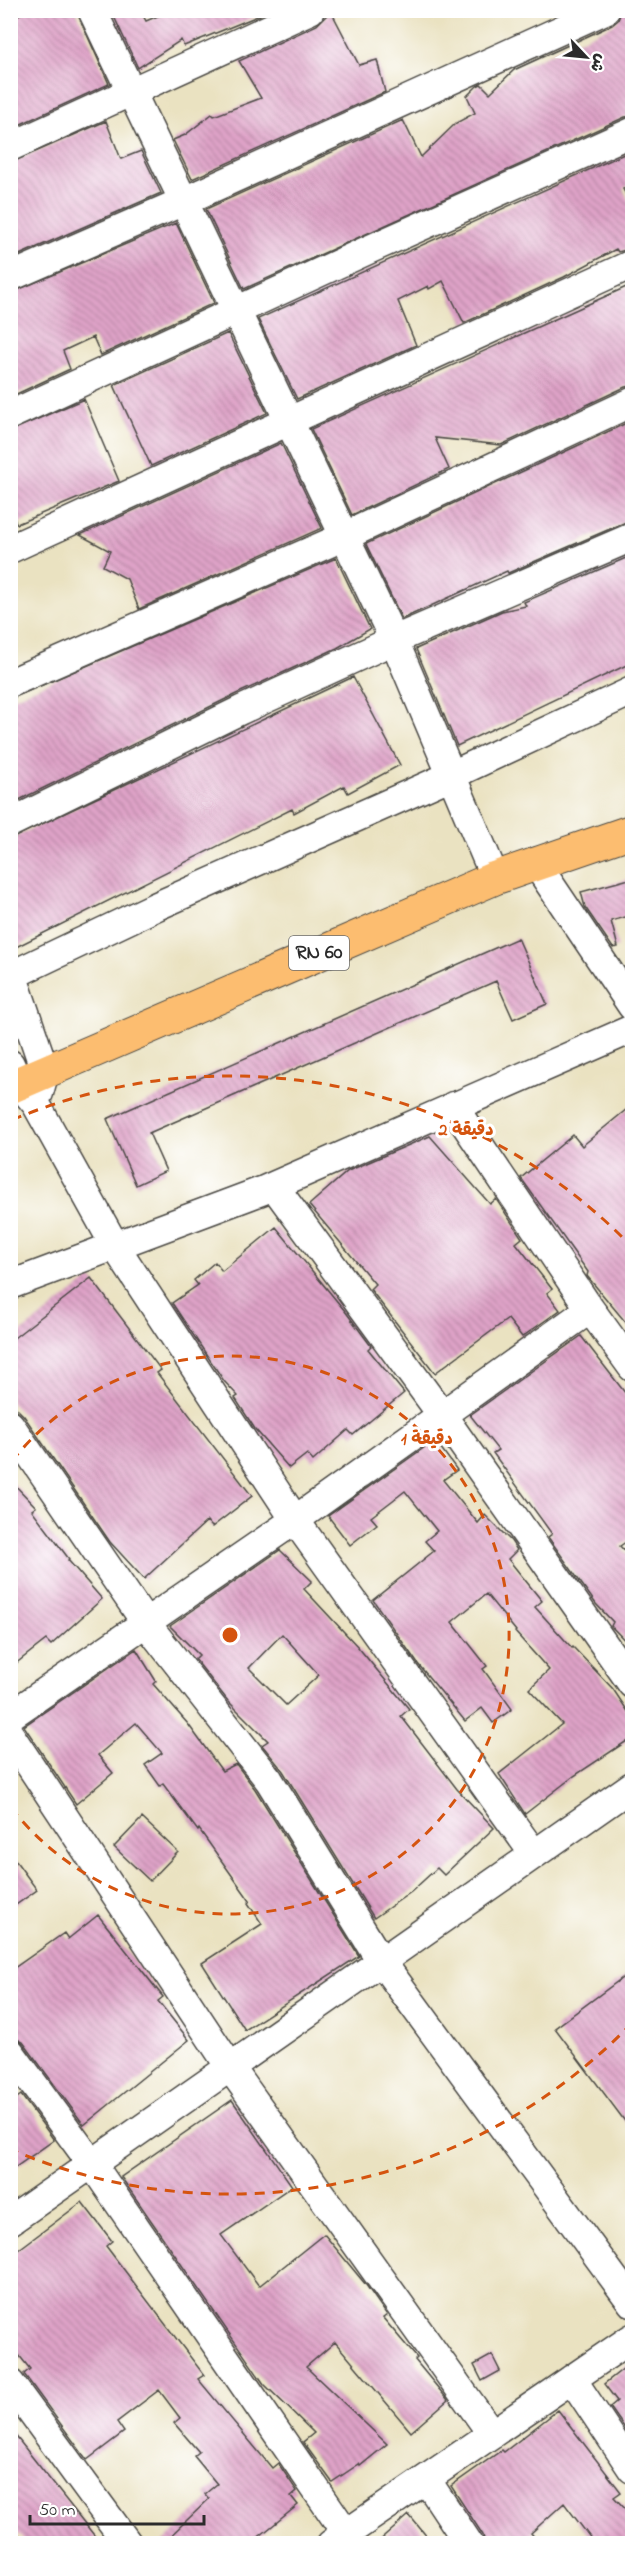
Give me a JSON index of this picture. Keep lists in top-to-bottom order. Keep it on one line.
{"streets":{"main road":["RN 60"]},"scale_bar":"50 m","north":"bottom right","rings":["2 دقيقة","1 دقيقة"]}
